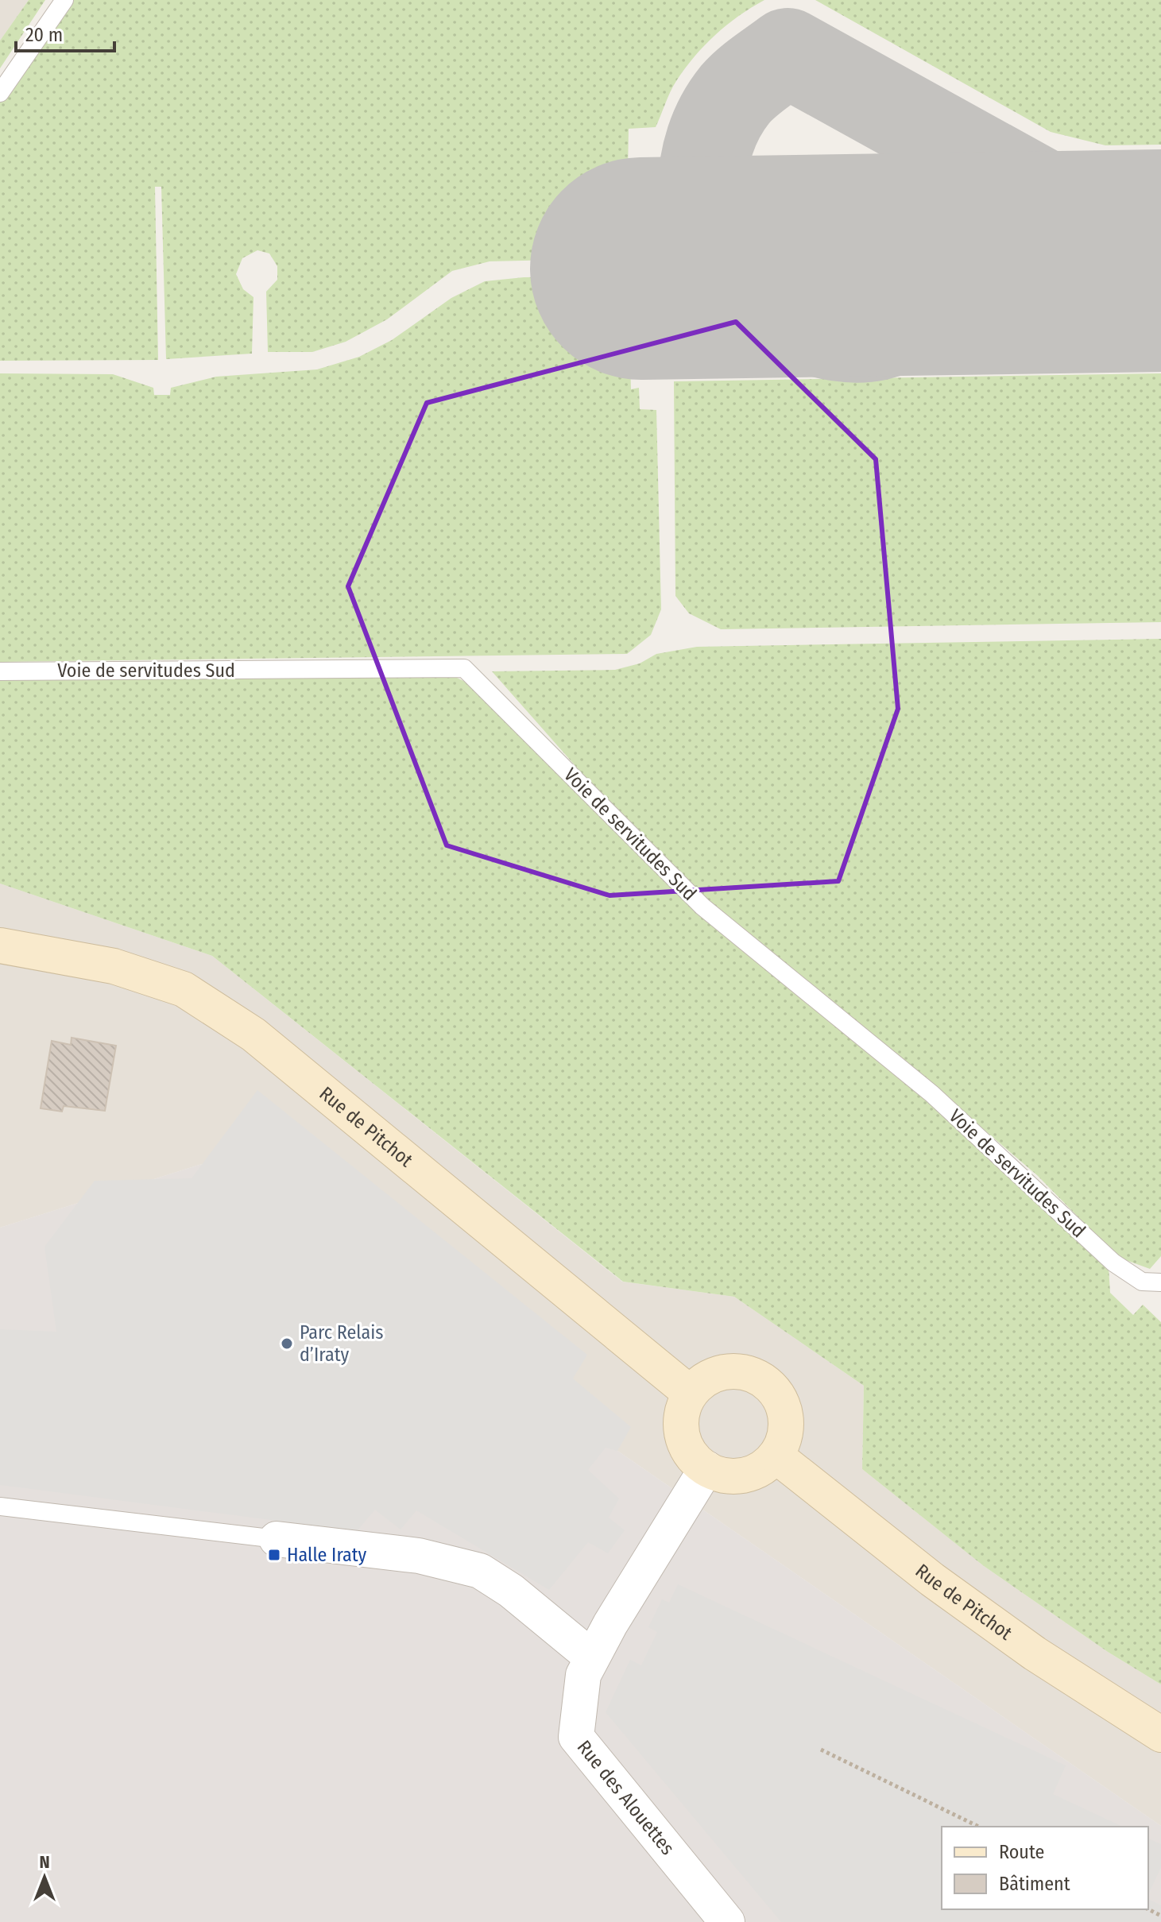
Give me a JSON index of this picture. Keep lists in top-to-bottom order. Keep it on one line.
{"streets":{"street":["Rue de Pitchot","Rue des Alouettes"],"lane":["Voie de servitudes Sud"]},"crossings":[["Rue de Pitchot","Rue des Alouettes"]],"places":{"other":["Parc Relais d’Iraty"],"transit":["Halle Iraty"]},"legend":["Route","Bâtiment"],"scale_bar":"20 m","north":"top"}
